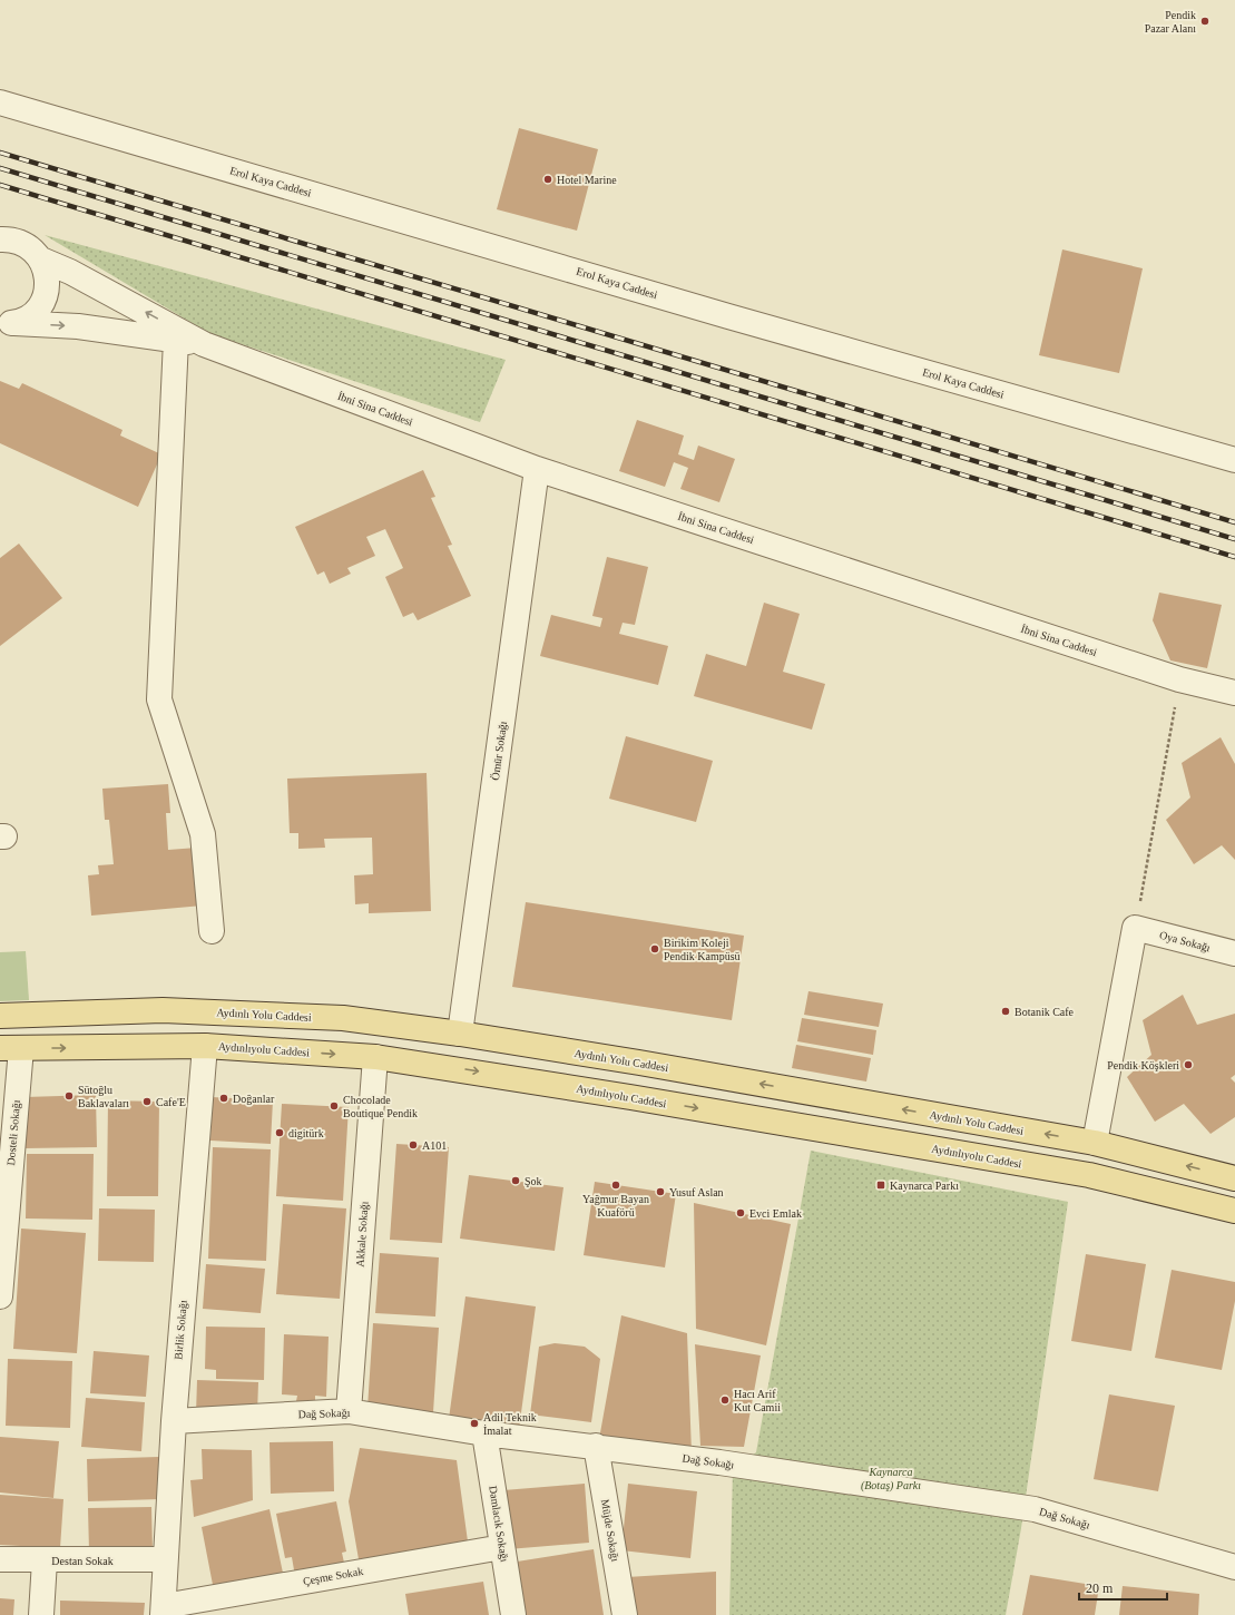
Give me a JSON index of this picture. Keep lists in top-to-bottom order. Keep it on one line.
{"streets":{"main road":["Aydınlı Yolu Caddesi","Aydınlıyolu Caddesi"],"street":["Erol Kaya Caddesi","İbni Sina Caddesi","Ömür Sokağı","Oya Sokağı","Dosteli Sokağı","Akkale Sokağı","Birlik Sokağı","Dağ Sokağı","Damlacık Sokağı","Müjde Sokağı","Destan Sokak","Çeşme Sokak"]},"crossings":[["İbni Sina Caddesi","Ömür Sokağı"],["Ömür Sokağı","Aydınlı Yolu Caddesi"],["Aydınlıyolu Caddesi","Dosteli Sokağı"],["Aydınlıyolu Caddesi","Akkale Sokağı"],["Aydınlıyolu Caddesi","Birlik Sokağı"],["Akkale Sokağı","Dağ Sokağı"],["Birlik Sokağı","Dağ Sokağı"],["Birlik Sokağı","Destan Sokak"],["Birlik Sokağı","Çeşme Sokak"],["Dağ Sokağı","Damlacık Sokağı"],["Dağ Sokağı","Müjde Sokağı"],["Damlacık Sokağı","Çeşme Sokak"]],"one_way":["Aydınlı Yolu Caddesi","Aydınlıyolu Caddesi"],"parks":["Kaynarca (Botaş) Parkı"],"places":{"other":["Pendik Pazar Alanı","Hotel Marine","Birikim Koleji Pendik Kampüsü","Botanik Cafe","Pendik Köşkleri","Sütoğlu Baklavaları","Doğanlar","Cafe'E","Chocolade Boutique Pendik","digitürk","A101","Şok","Yağmur Bayan Kuaförü","Yusuf Aslan","Evci Emlak","Hacı Arif Kut Camii","Adil Teknik İmalat"],"transit":["Kaynarca Parkı"]},"scale_bar":"20 m"}
